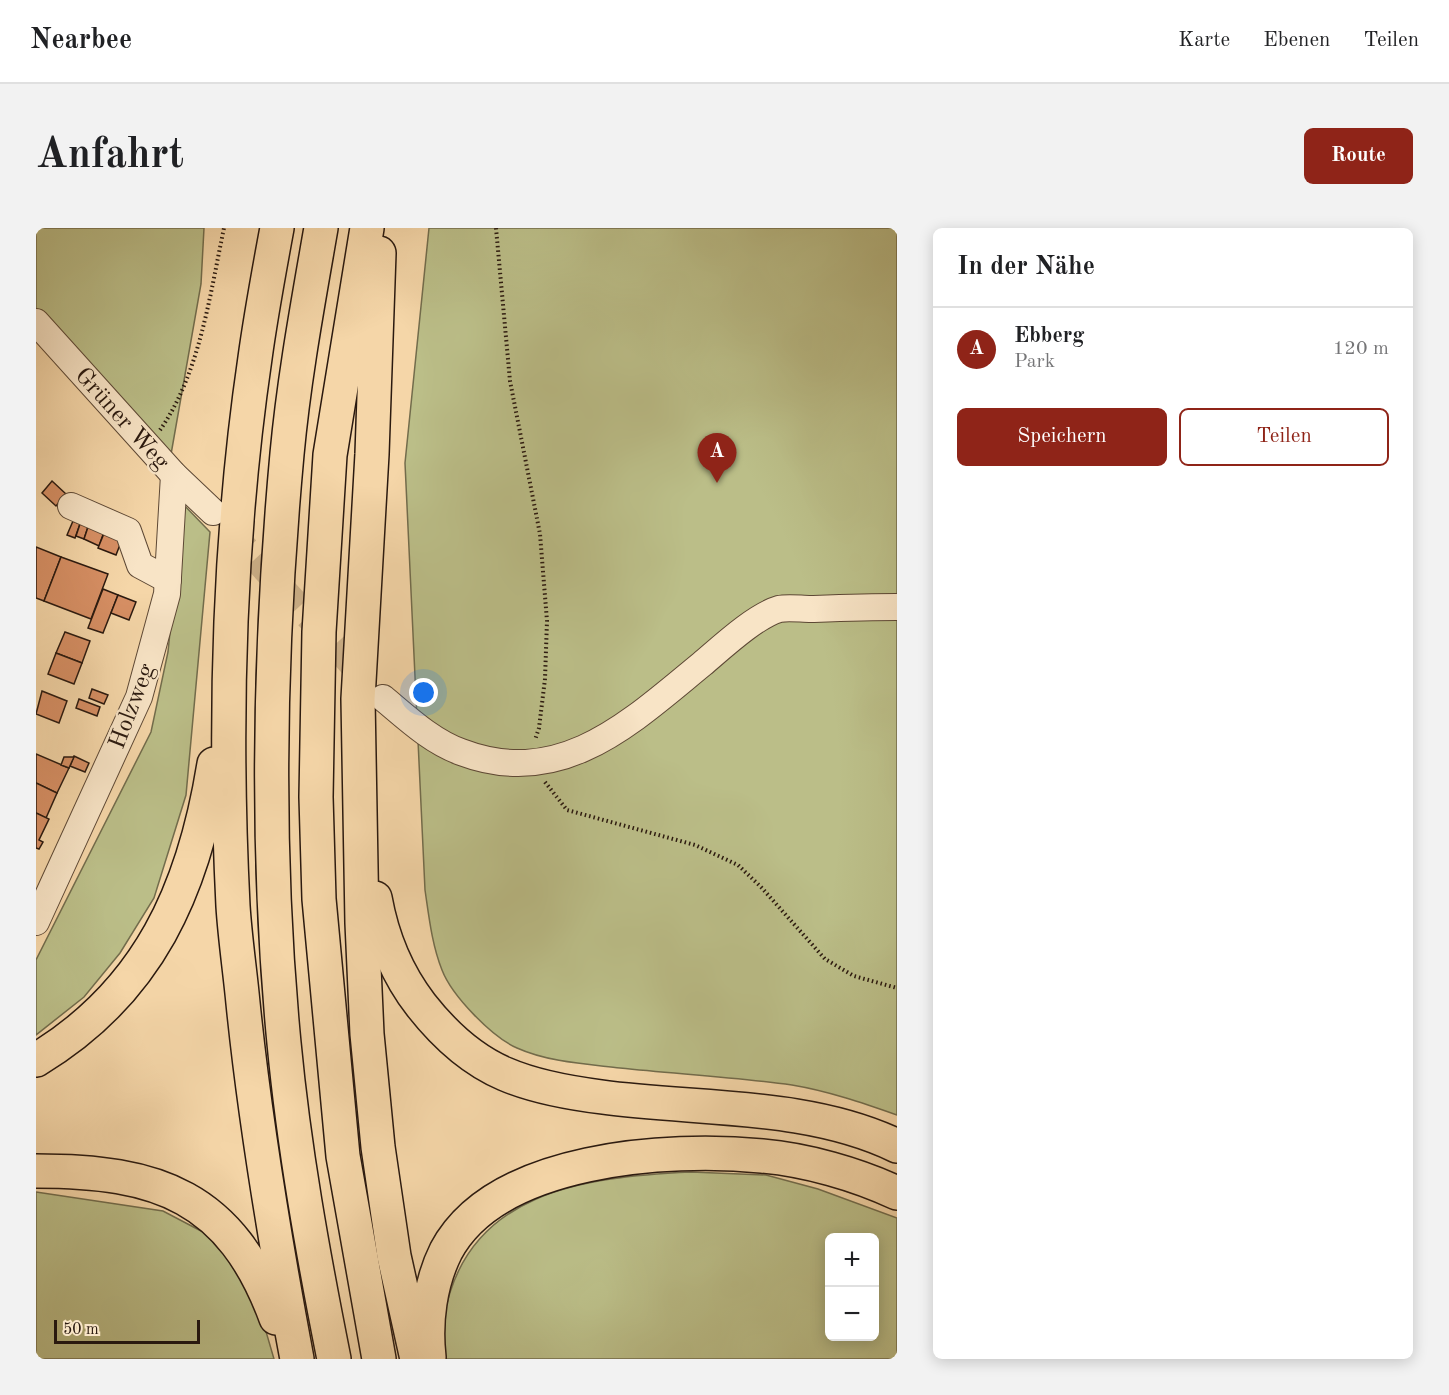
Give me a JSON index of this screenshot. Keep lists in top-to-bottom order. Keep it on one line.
{"streets":{"street":["Grüner Weg","Holzweg"]},"crossings":[["Grüner Weg","Holzweg"]],"scale_bar":"50 m","page":{"header":"Nearbee","nav":["Karte","Ebenen","Teilen"],"buttons":["Route",["Speichern","Teilen"]],"title":"Anfahrt","heading":"In der Nähe","list":[{"mark":"A","name":"Ebberg","note":"Park","value":"120 m"}],"pins":"A","map_buttons":["+","−"],"scale":"50 m"}}
